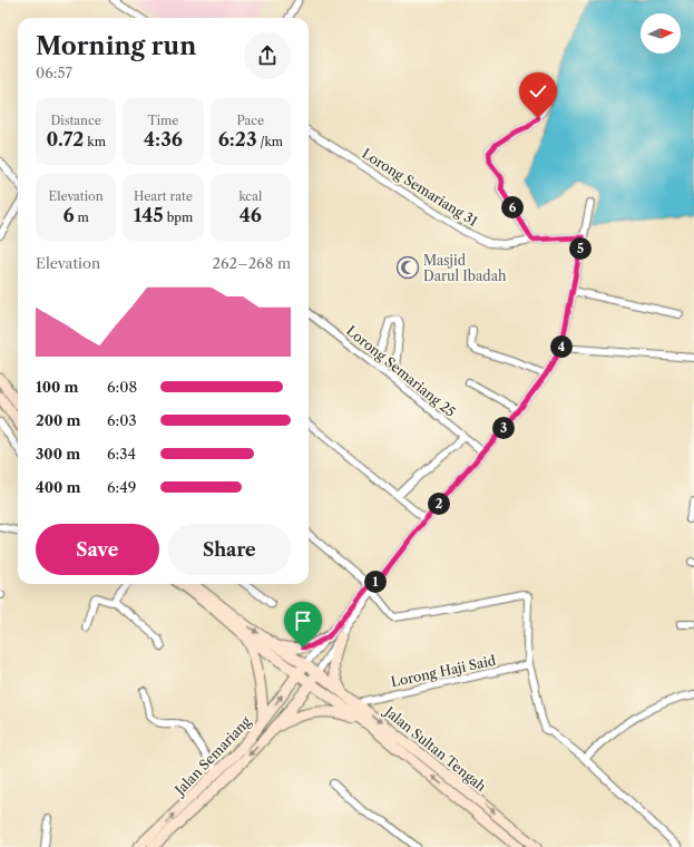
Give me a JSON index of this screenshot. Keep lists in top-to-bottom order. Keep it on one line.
{"streets":{"main road":["Jalan Sultan Tengah","Jalan Semariang"],"street":["Lorong Semariang 31","Lorong Semariang 25","Lorong Haji Said"]},"crossings":[["Jalan Sultan Tengah","Jalan Semariang"]],"places":{"mosque":["Masjid Darul Ibadah"]},"north":"right","page":{"heading":["Morning run","06:57"],"stats":[["Distance","0.72 km"],["Time","4:36"],["Pace","6:23 /km"],["Elevation","6 m"],["Heart rate","145 bpm"],["kcal","46"]],"pins":["6","5","4","3","2","1"],"chart":["Elevation","262–268 m"],"list":[{"name":"100 m","note":"6:08"},{"name":"200 m","note":"6:03"},{"name":"300 m","note":"6:34"},{"name":"400 m","note":"6:49"}],"buttons":["Save","Share"]}}
